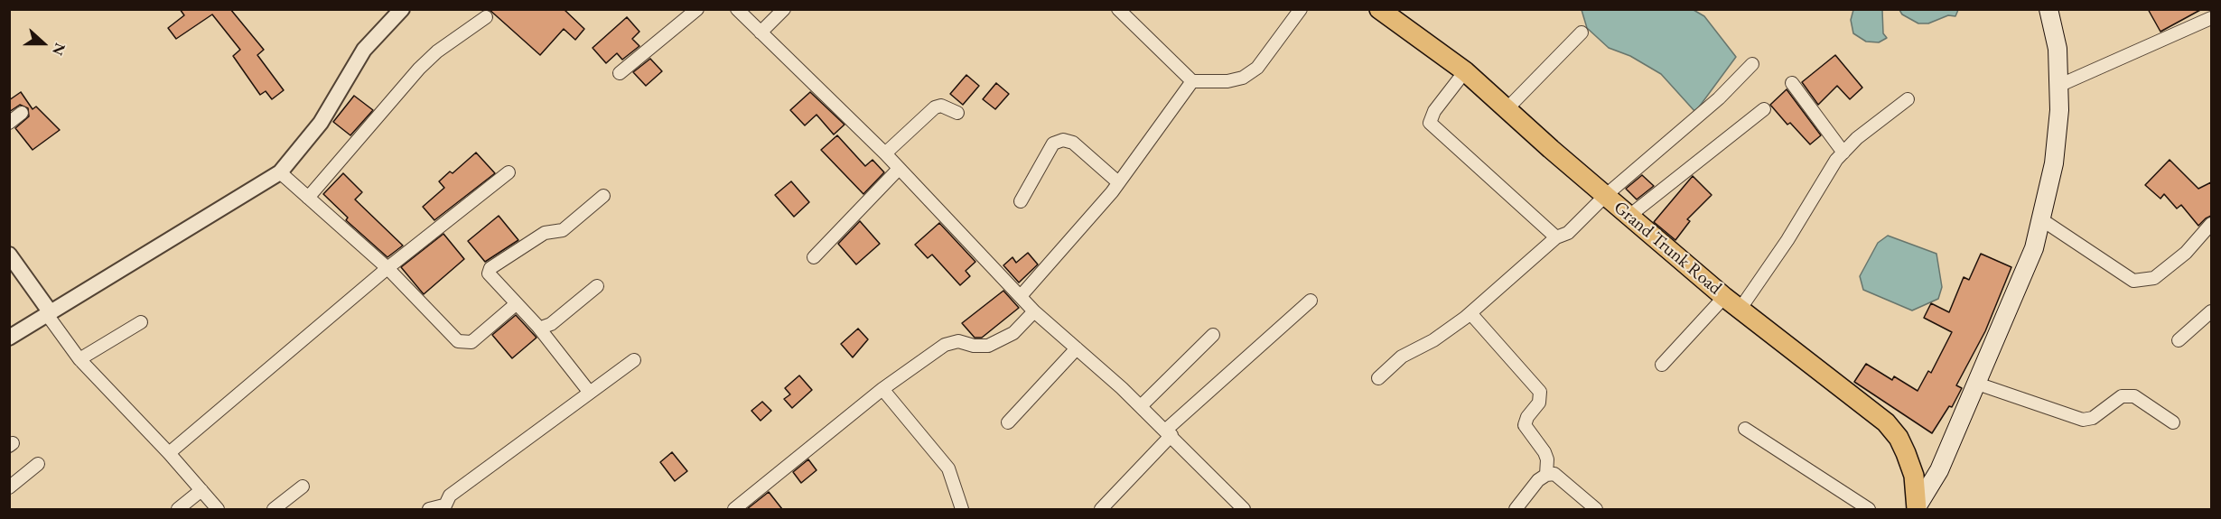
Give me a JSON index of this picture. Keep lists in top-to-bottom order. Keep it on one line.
{"streets":{"main road":["Grand Trunk Road"]},"north":"right"}
